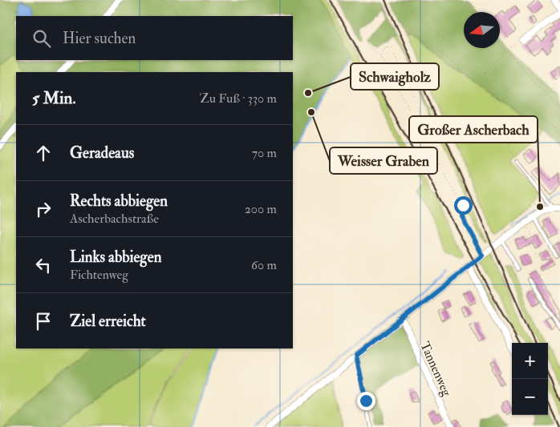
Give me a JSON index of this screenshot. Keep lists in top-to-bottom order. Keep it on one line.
{"streets":{"street":["Tannenweg"]},"places":["Schwaigholz","Weisser Graben","Großer Ascherbach"],"north":"left","page":{"search":"Hier suchen","heading":["5 Min.","Zu Fuß · 330 m"],"list":[["Geradeaus","70 m"],["Rechts abbiegen","Ascherbachstraße","200 m"],["Links abbiegen","Fichtenweg","60 m"],"Ziel erreicht"],"map_buttons":["+","−"]}}
